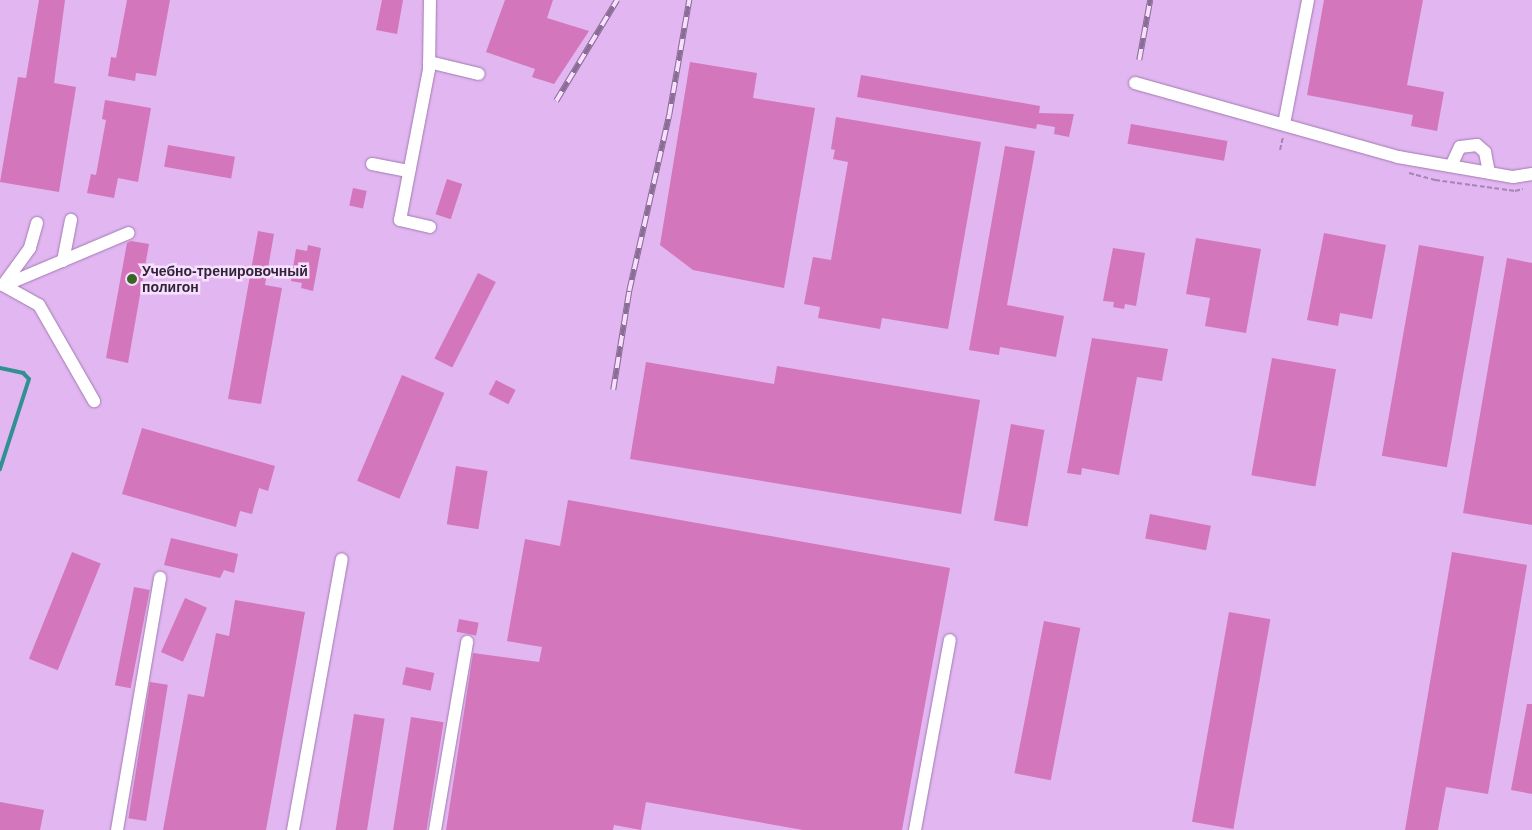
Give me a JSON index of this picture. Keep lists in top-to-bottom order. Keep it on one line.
{"places":["Учебно-тренировочный полигон"]}
